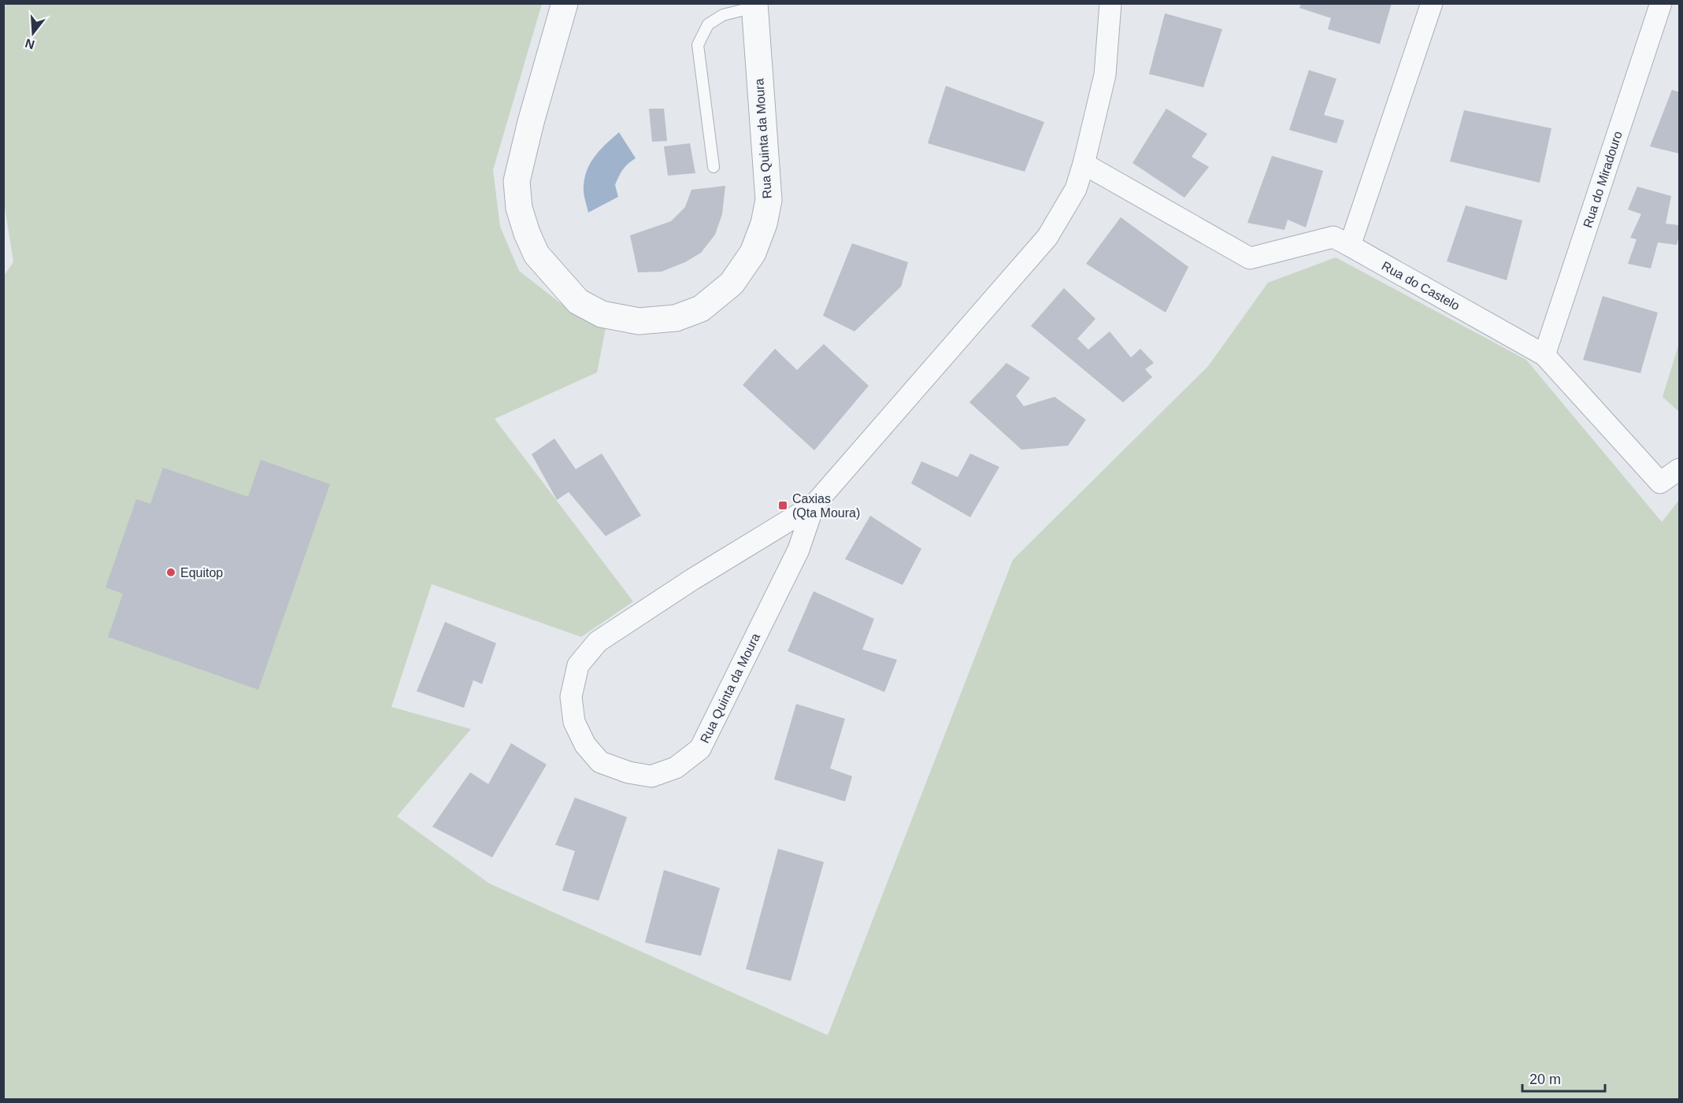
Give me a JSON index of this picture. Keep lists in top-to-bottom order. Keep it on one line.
{"streets":{"street":["Rua Quinta da Moura","Rua do Miradouro","Rua do Castelo"]},"crossings":[["Rua Quinta da Moura","Rua do Castelo"],["Rua do Miradouro","Rua do Castelo"]],"places":{"transit":["Caxias (Qta Moura)"],"other":["Equitop"]},"scale_bar":"20 m","north":"bottom"}
